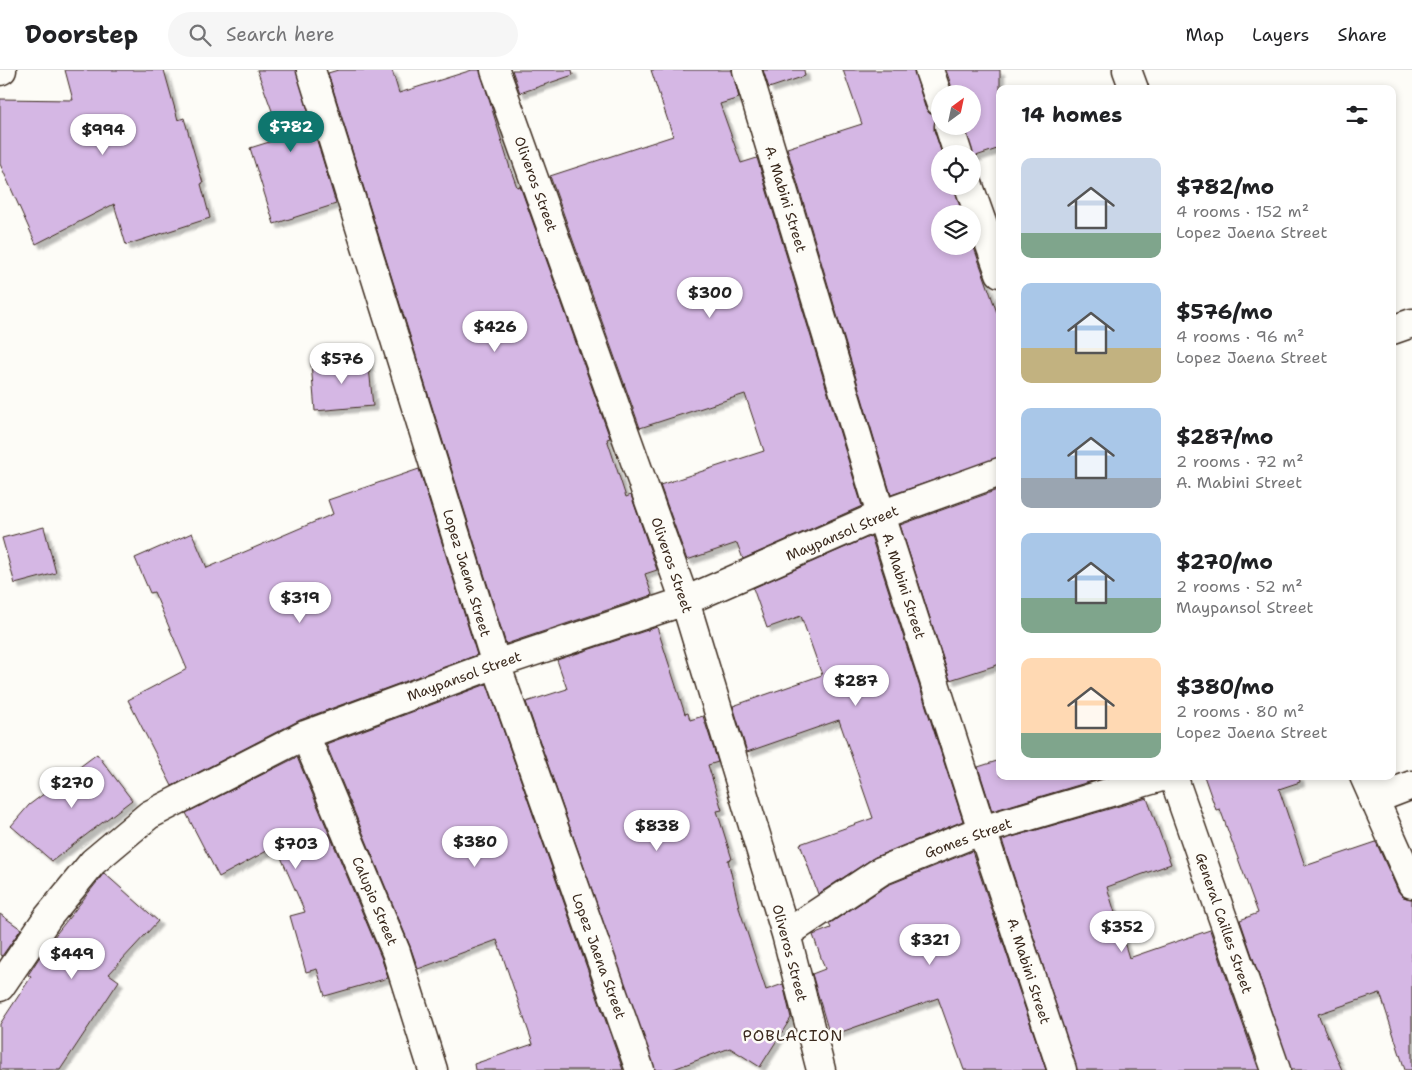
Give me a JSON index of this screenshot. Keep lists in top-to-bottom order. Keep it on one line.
{"streets":{"street":["Oliveros Street","A. Mabini Street","Maypansol Street","Lopez Jaena Street","Gomes Street","Calupio Street","General Cailles Street"]},"crossings":[["Oliveros Street","Maypansol Street"],["Oliveros Street","Gomes Street"],["A. Mabini Street","Maypansol Street"],["A. Mabini Street","Gomes Street"],["Maypansol Street","Lopez Jaena Street"],["Maypansol Street","Calupio Street"]],"districts":["POBLACION"],"north":"top right","page":{"header":"Doorstep","search":"Search here","nav":["Map","Layers","Share"],"heading":"14 homes","price":["$782","$994","$300","$426","$576","$319","$287","$270","$838","$380","$703","$352","$321","$449"],"list":[{"name":"$782/mo","note":"4 rooms · 152 m² · Lopez Jaena Street"},{"name":"$576/mo","note":"4 rooms · 96 m² · Lopez Jaena Street"},{"name":"$287/mo","note":"2 rooms · 72 m² · A. Mabini Street"},{"name":"$270/mo","note":"2 rooms · 52 m² · Maypansol Street"},{"name":"$380/mo","note":"2 rooms · 80 m² · Lopez Jaena Street"}]}}
